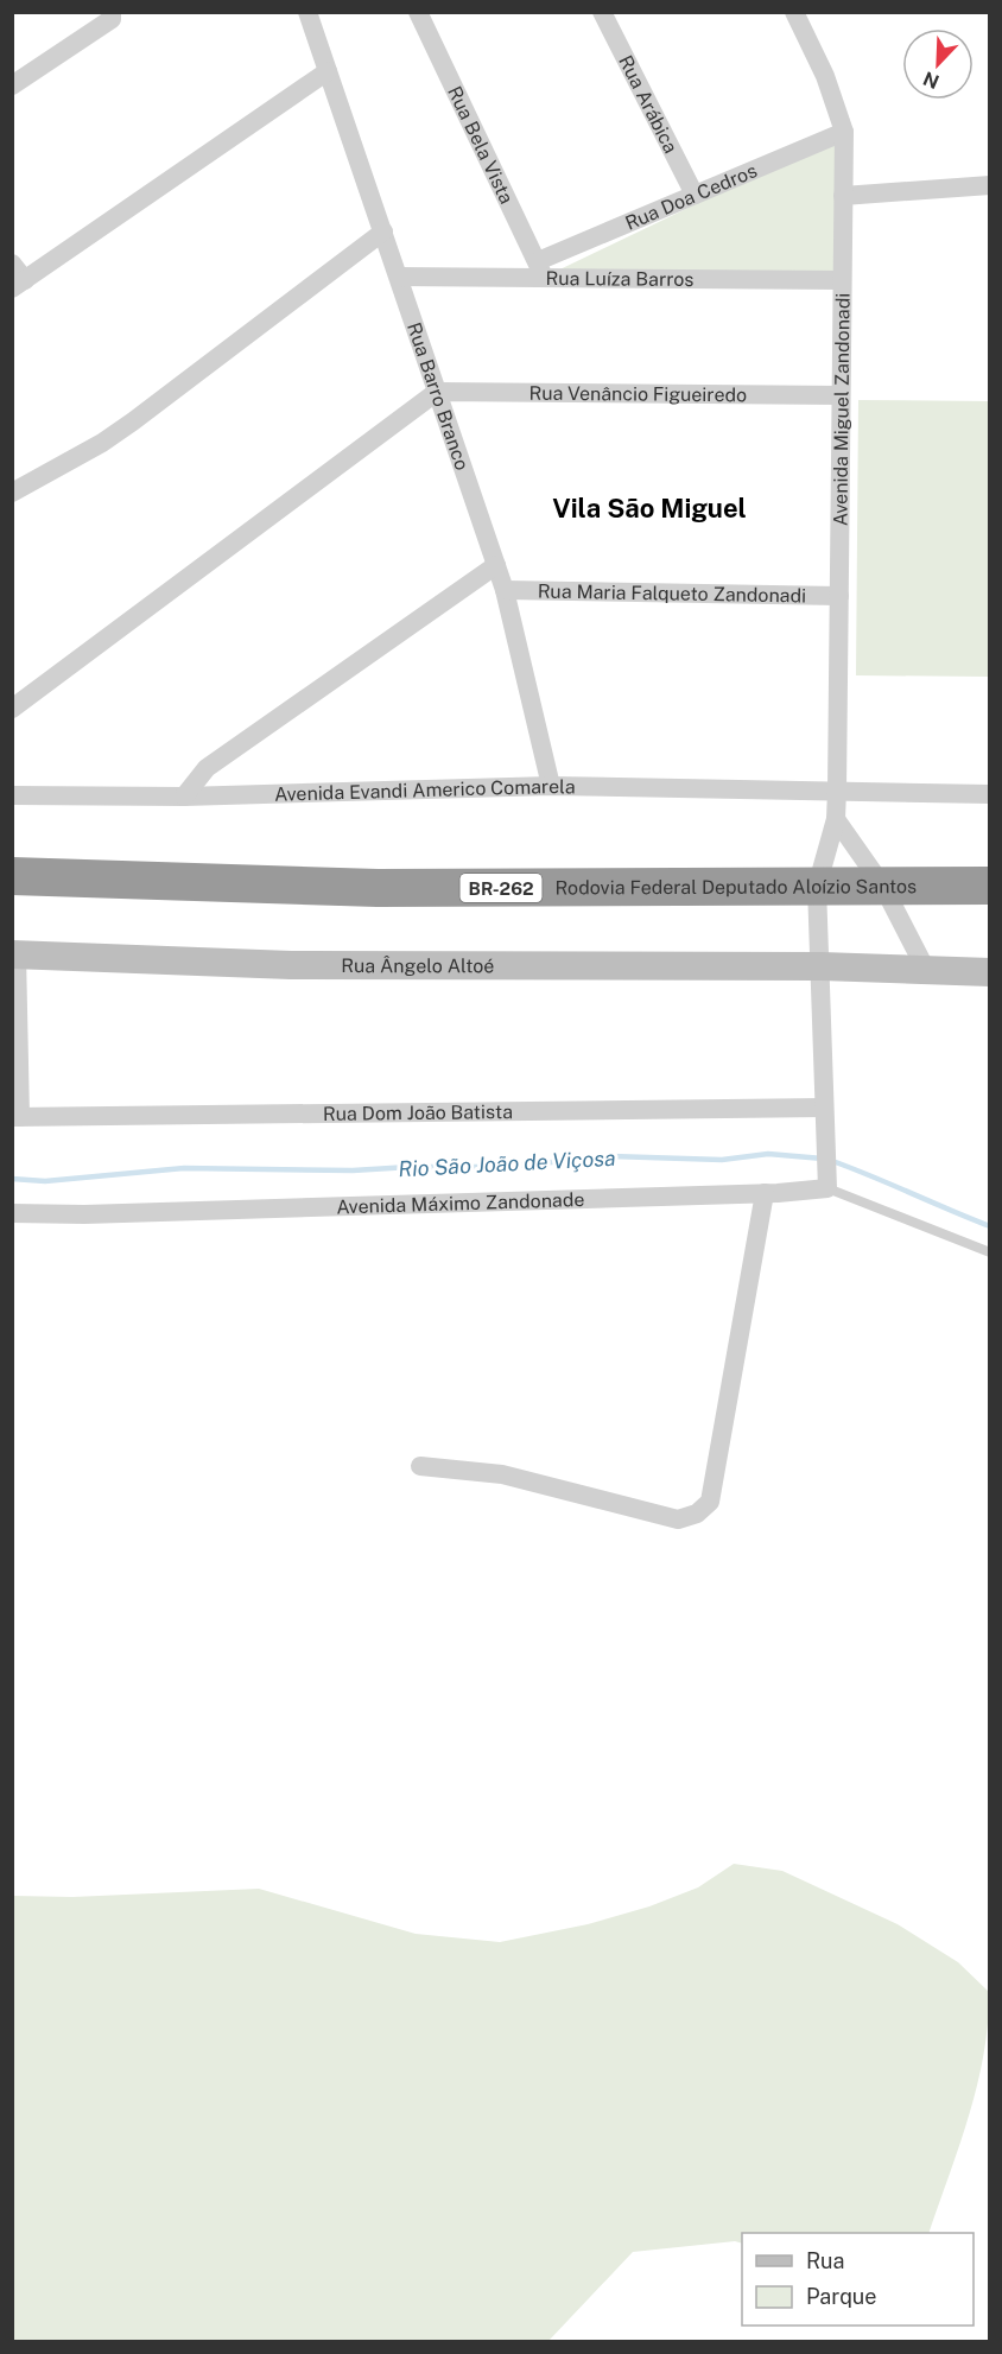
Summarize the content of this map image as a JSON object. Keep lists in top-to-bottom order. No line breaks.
{"streets":{"highway":["Rodovia Federal Deputado Aloízio Santos","BR-262"],"street":["Rua Arábica","Rua Bela Vista","Rua Doa Cedros","Rua Luíza Barros","Rua Venâncio Figueiredo","Rua Barro Branco","Avenida Miguel Zandonadi","Rua Maria Falqueto Zandonadi","Avenida Evandi Americo Comarela","Rua Ângelo Altoé","Rua Dom João Batista","Avenida Máximo Zandonade"]},"crossings":[["Rua Arábica","Rua Doa Cedros"],["Rua Bela Vista","Rua Doa Cedros"],["Rua Bela Vista","Rua Luíza Barros"],["Rua Doa Cedros","Rua Luíza Barros"],["Rua Doa Cedros","Avenida Miguel Zandonadi"],["Rua Luíza Barros","Rua Barro Branco"],["Rua Luíza Barros","Avenida Miguel Zandonadi"],["Rua Venâncio Figueiredo","Rua Barro Branco"],["Rua Venâncio Figueiredo","Avenida Miguel Zandonadi"],["Rua Barro Branco","Rua Maria Falqueto Zandonadi"],["Rua Barro Branco","Avenida Evandi Americo Comarela"],["Avenida Miguel Zandonadi","Rua Maria Falqueto Zandonadi"],["Avenida Miguel Zandonadi","Avenida Evandi Americo Comarela"],["Avenida Miguel Zandonadi","Rodovia Federal Deputado Aloízio Santos"],["Avenida Miguel Zandonadi","Rua Ângelo Altoé"],["Avenida Miguel Zandonadi","Rua Dom João Batista"]],"districts":["Vila São Miguel"],"water":["Rio São João de Viçosa"],"legend":["Rua","Parque"],"north":"bottom left"}
